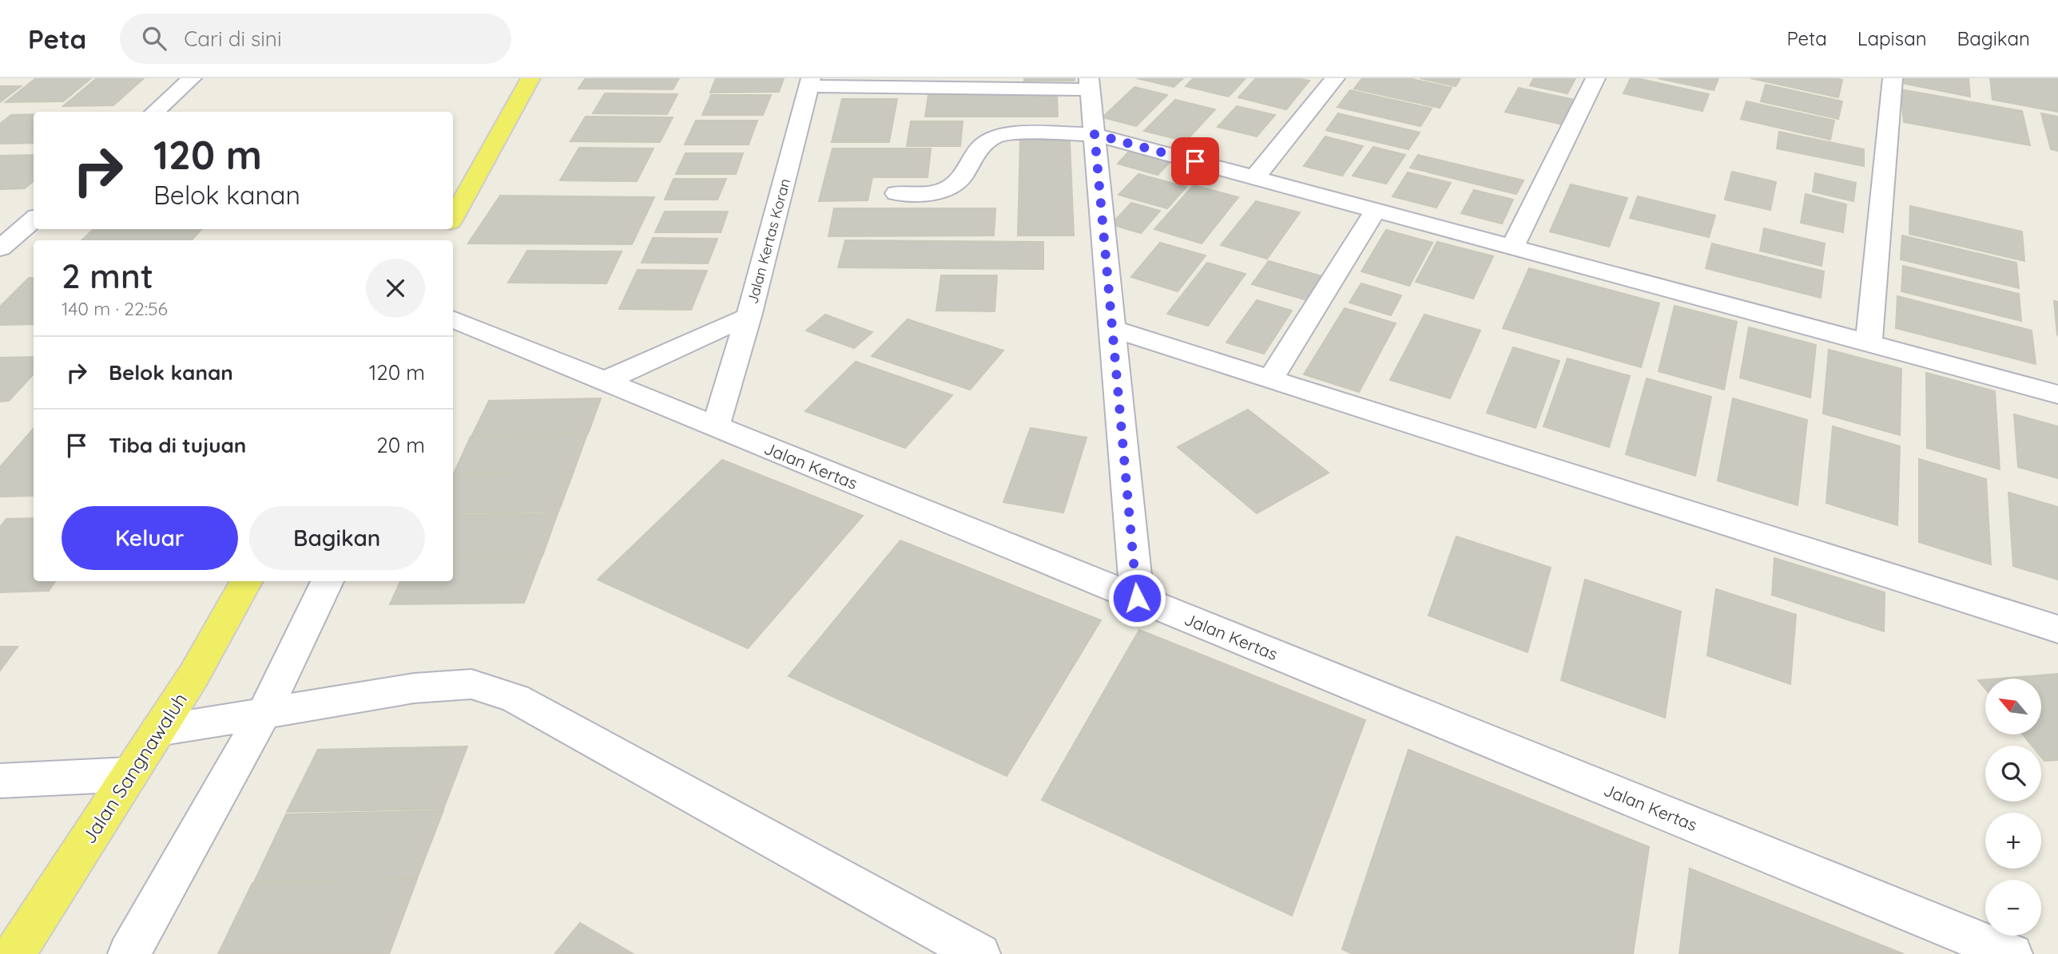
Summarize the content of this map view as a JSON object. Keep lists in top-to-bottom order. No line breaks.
{"streets":{"main road":["Jalan Sangnawaluh"],"street":["Jalan Kertas Koran","Jalan Kertas"]},"crossings":[["Jalan Kertas Koran","Jalan Kertas"]],"north":"top left","page":{"header":"Peta","search":"Cari di sini","nav":["Peta","Lapisan","Bagikan"],"turn":["120 m","Belok kanan"],"heading":["2 mnt","140 m · 22:56"],"list":[{"name":"Belok kanan","value":"120 m"},{"name":"Tiba di tujuan","value":"20 m"}],"buttons":["Keluar","Bagikan"],"map_buttons":["+","−"]}}
